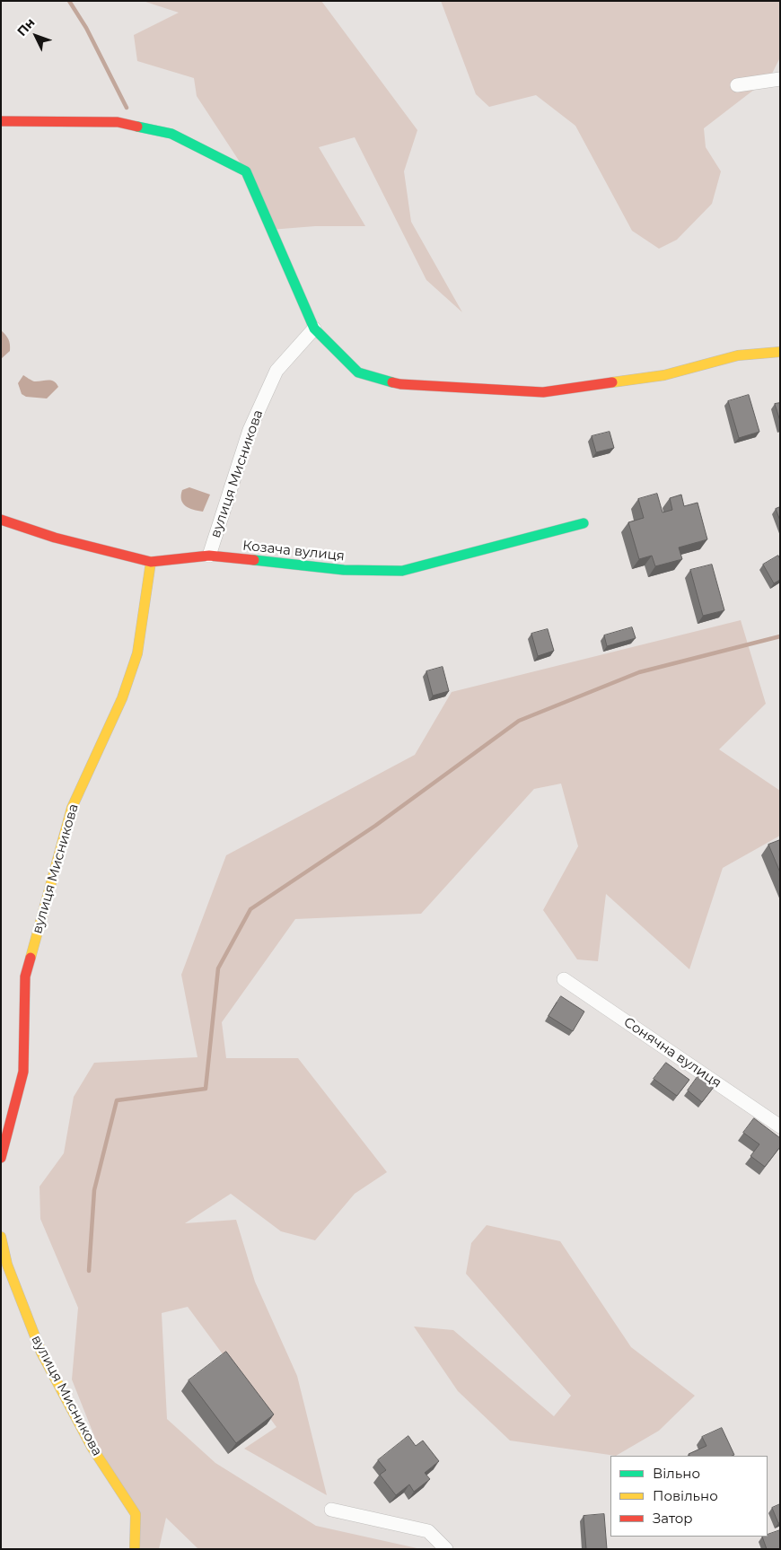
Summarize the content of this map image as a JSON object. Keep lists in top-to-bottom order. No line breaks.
{"streets":{"street":["вулиця Мисникова","Козача вулиця","Сонячна вулиця"]},"crossings":[["вулиця Мисникова","Козача вулиця"]],"legend":["Вільно","Повільно","Затор"],"north":"top left"}
